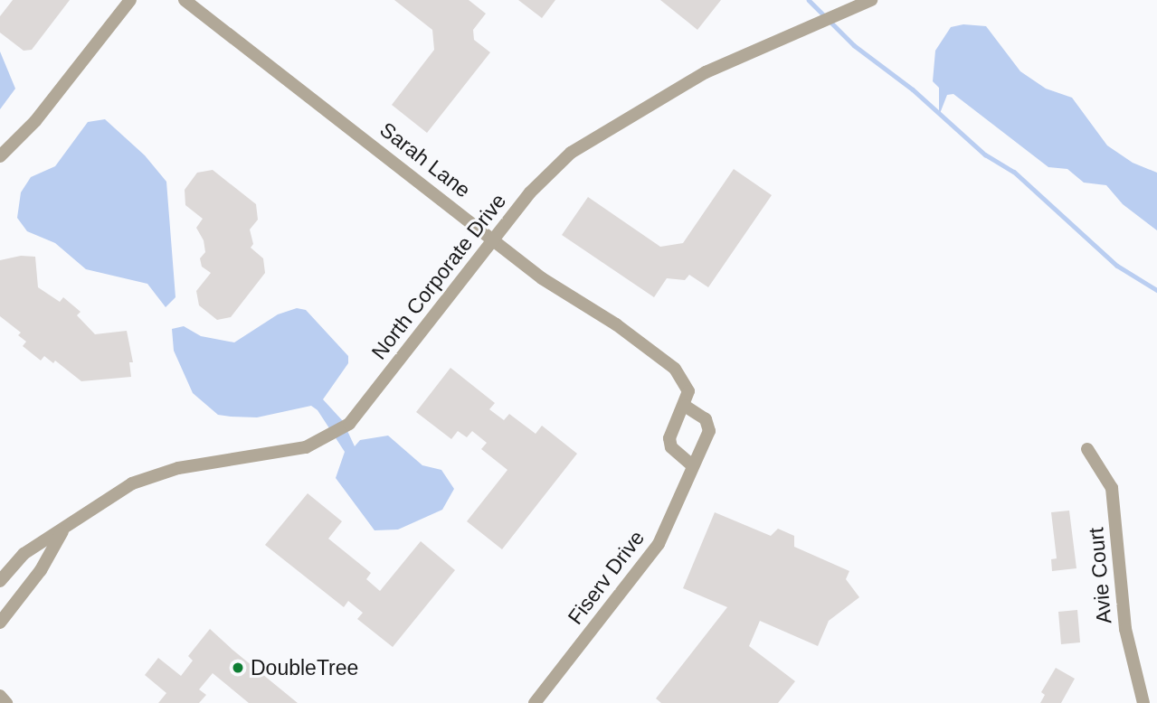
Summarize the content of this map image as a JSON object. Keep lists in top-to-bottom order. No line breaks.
{"streets":{"street":["Sarah Lane","North Corporate Drive","Avie Court","Fiserv Drive"]},"crossings":[["Sarah Lane","North Corporate Drive"],["Sarah Lane","Fiserv Drive"]],"places":["DoubleTree"]}
